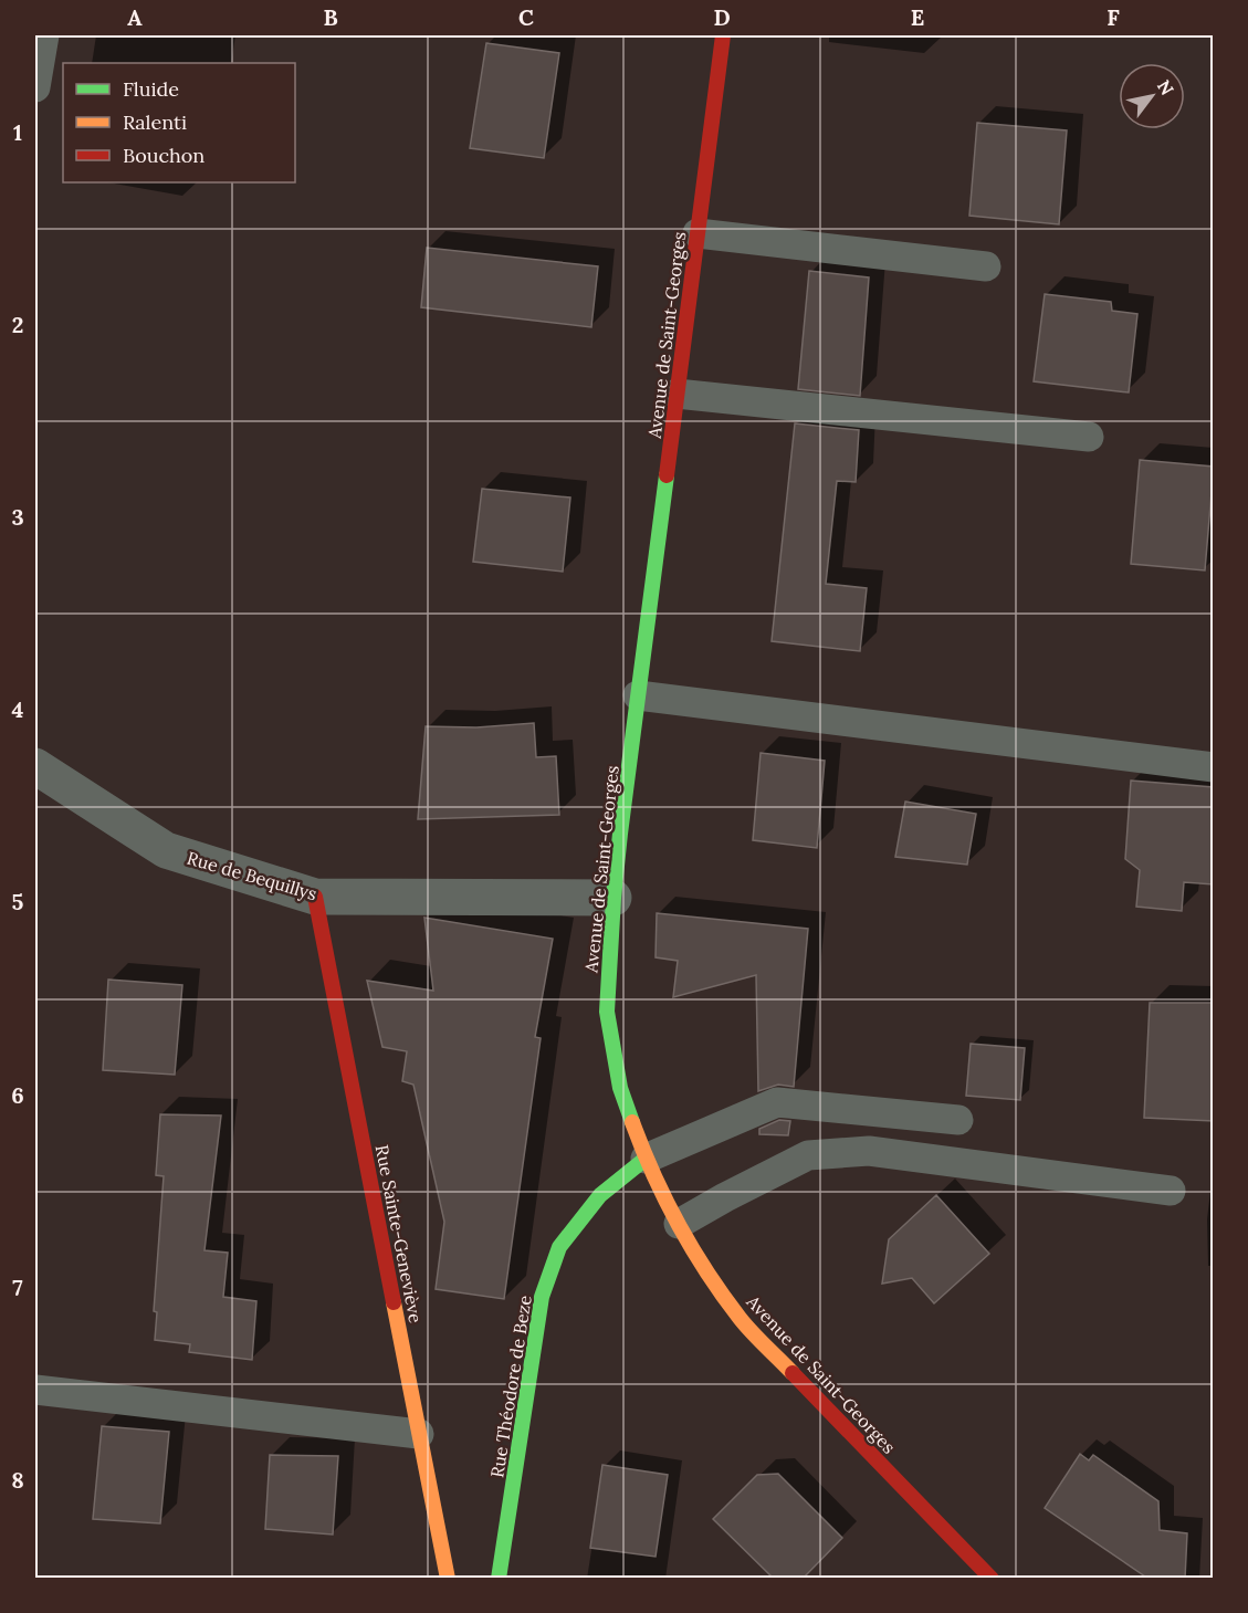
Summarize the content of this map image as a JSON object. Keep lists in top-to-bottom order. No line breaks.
{"streets":{"main road":["Avenue de Saint-Georges","Rue Sainte-Geneviève","Rue Théodore de Beze"],"street":["Rue de Bequillys"]},"crossings":[["Avenue de Saint-Georges","Rue de Bequillys"],["Avenue de Saint-Georges","Rue Théodore de Beze"],["Rue de Bequillys","Rue Sainte-Geneviève"]],"legend":["Fluide","Ralenti","Bouchon"],"north":"top right","grid":{"columns":["A","B","C","D","E","F"],"rows":["1","2","3","4","5","6","7","8"]}}
